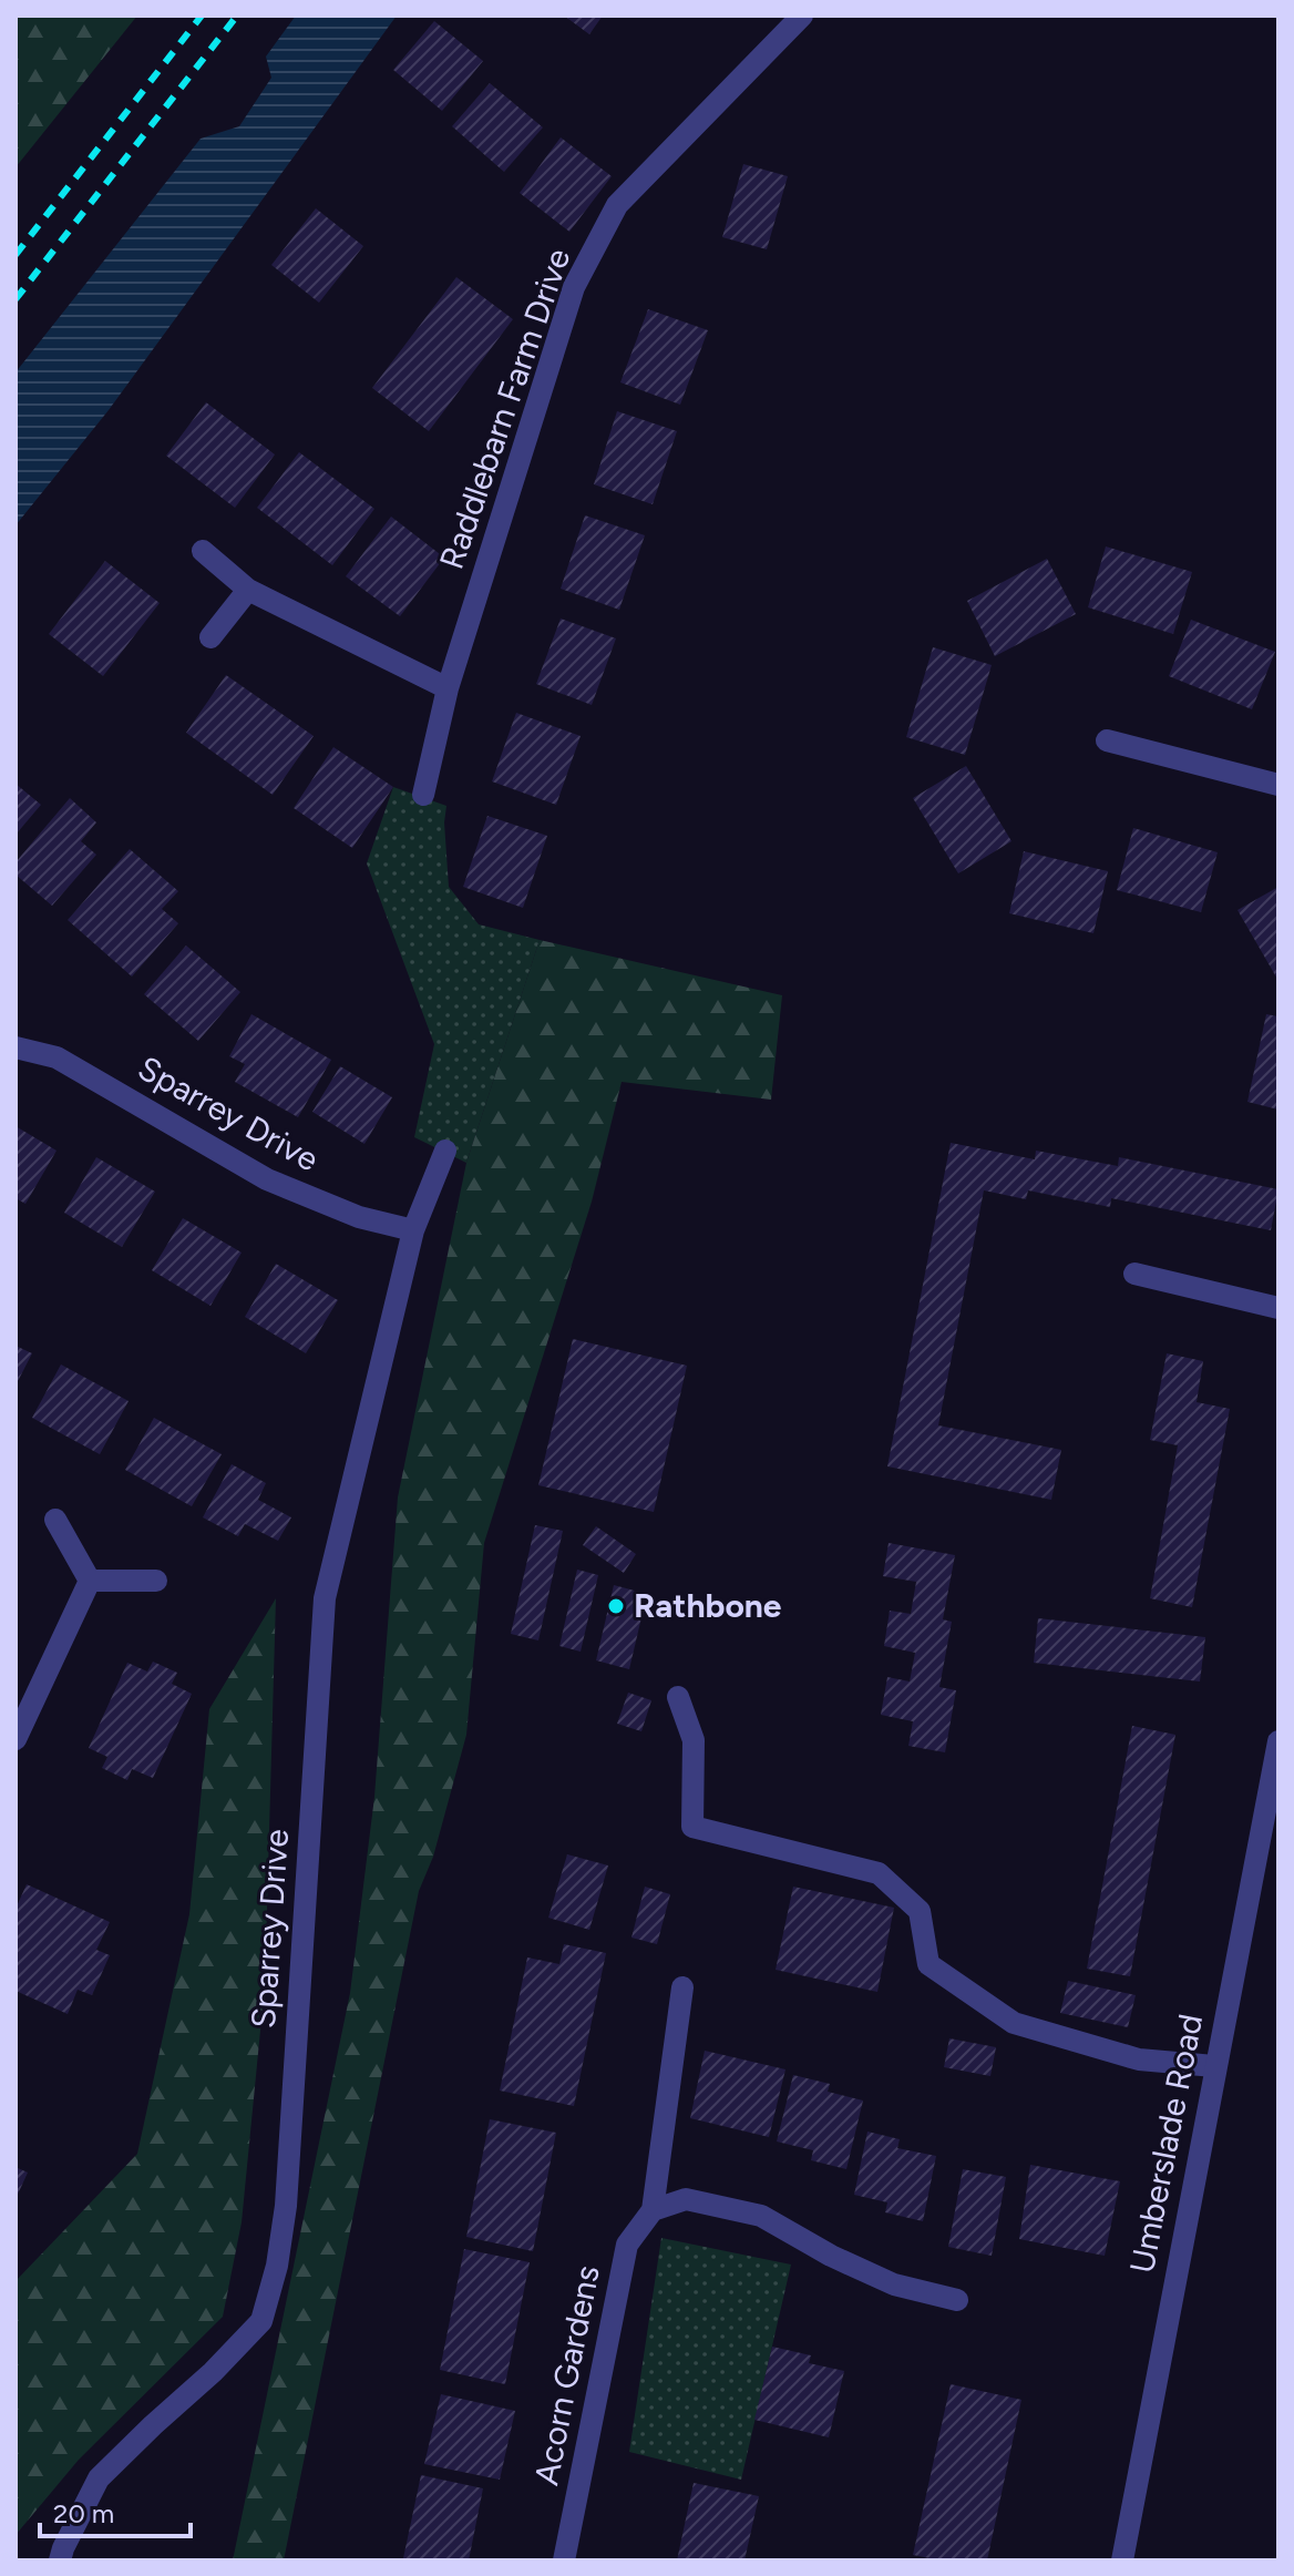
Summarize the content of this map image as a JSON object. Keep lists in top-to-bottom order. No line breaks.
{"streets":{"street":["Raddlebarn Farm Drive","Sparrey Drive","Umberslade Road","Acorn Gardens"]},"places":["Rathbone"],"scale_bar":"20 m"}
